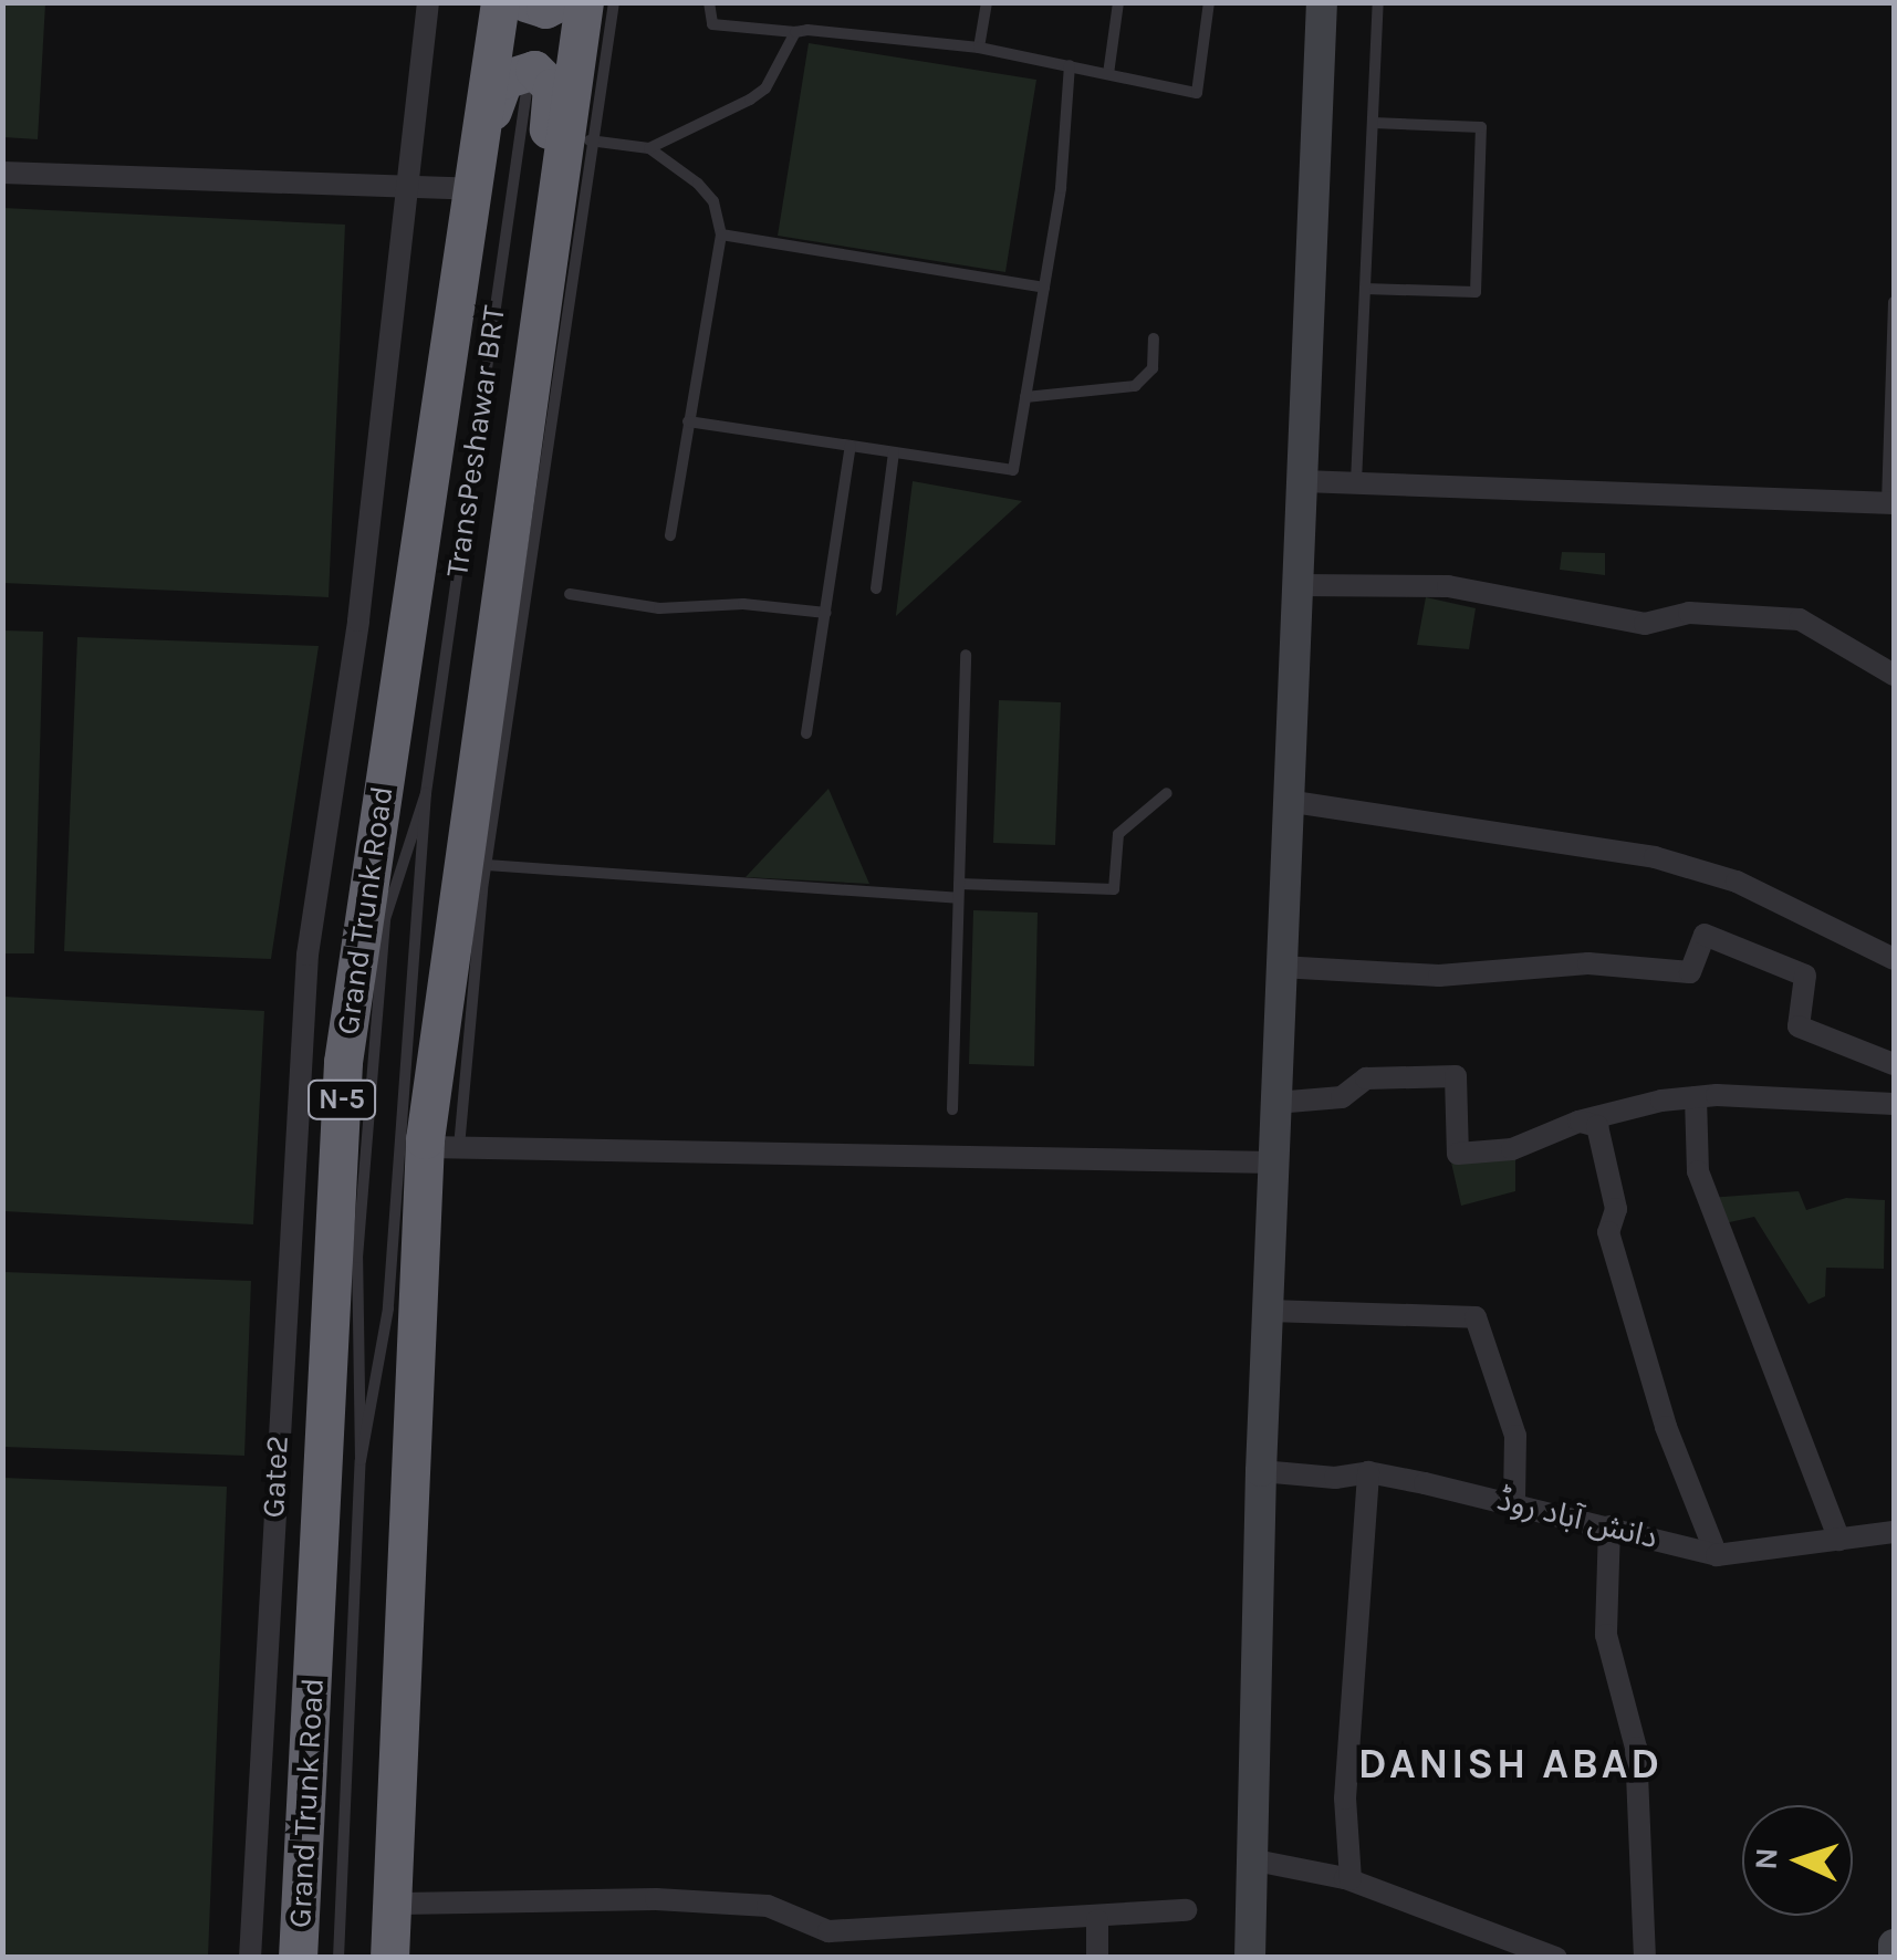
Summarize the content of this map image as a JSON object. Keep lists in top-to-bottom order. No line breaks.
{"streets":{"highway":["Grand Trunk Road","N-5"],"street":["Gate2","دانش آباد روڈ"],"lane":["TransPeshawar BRT"]},"districts":["DANISH ABAD"],"north":"left"}
